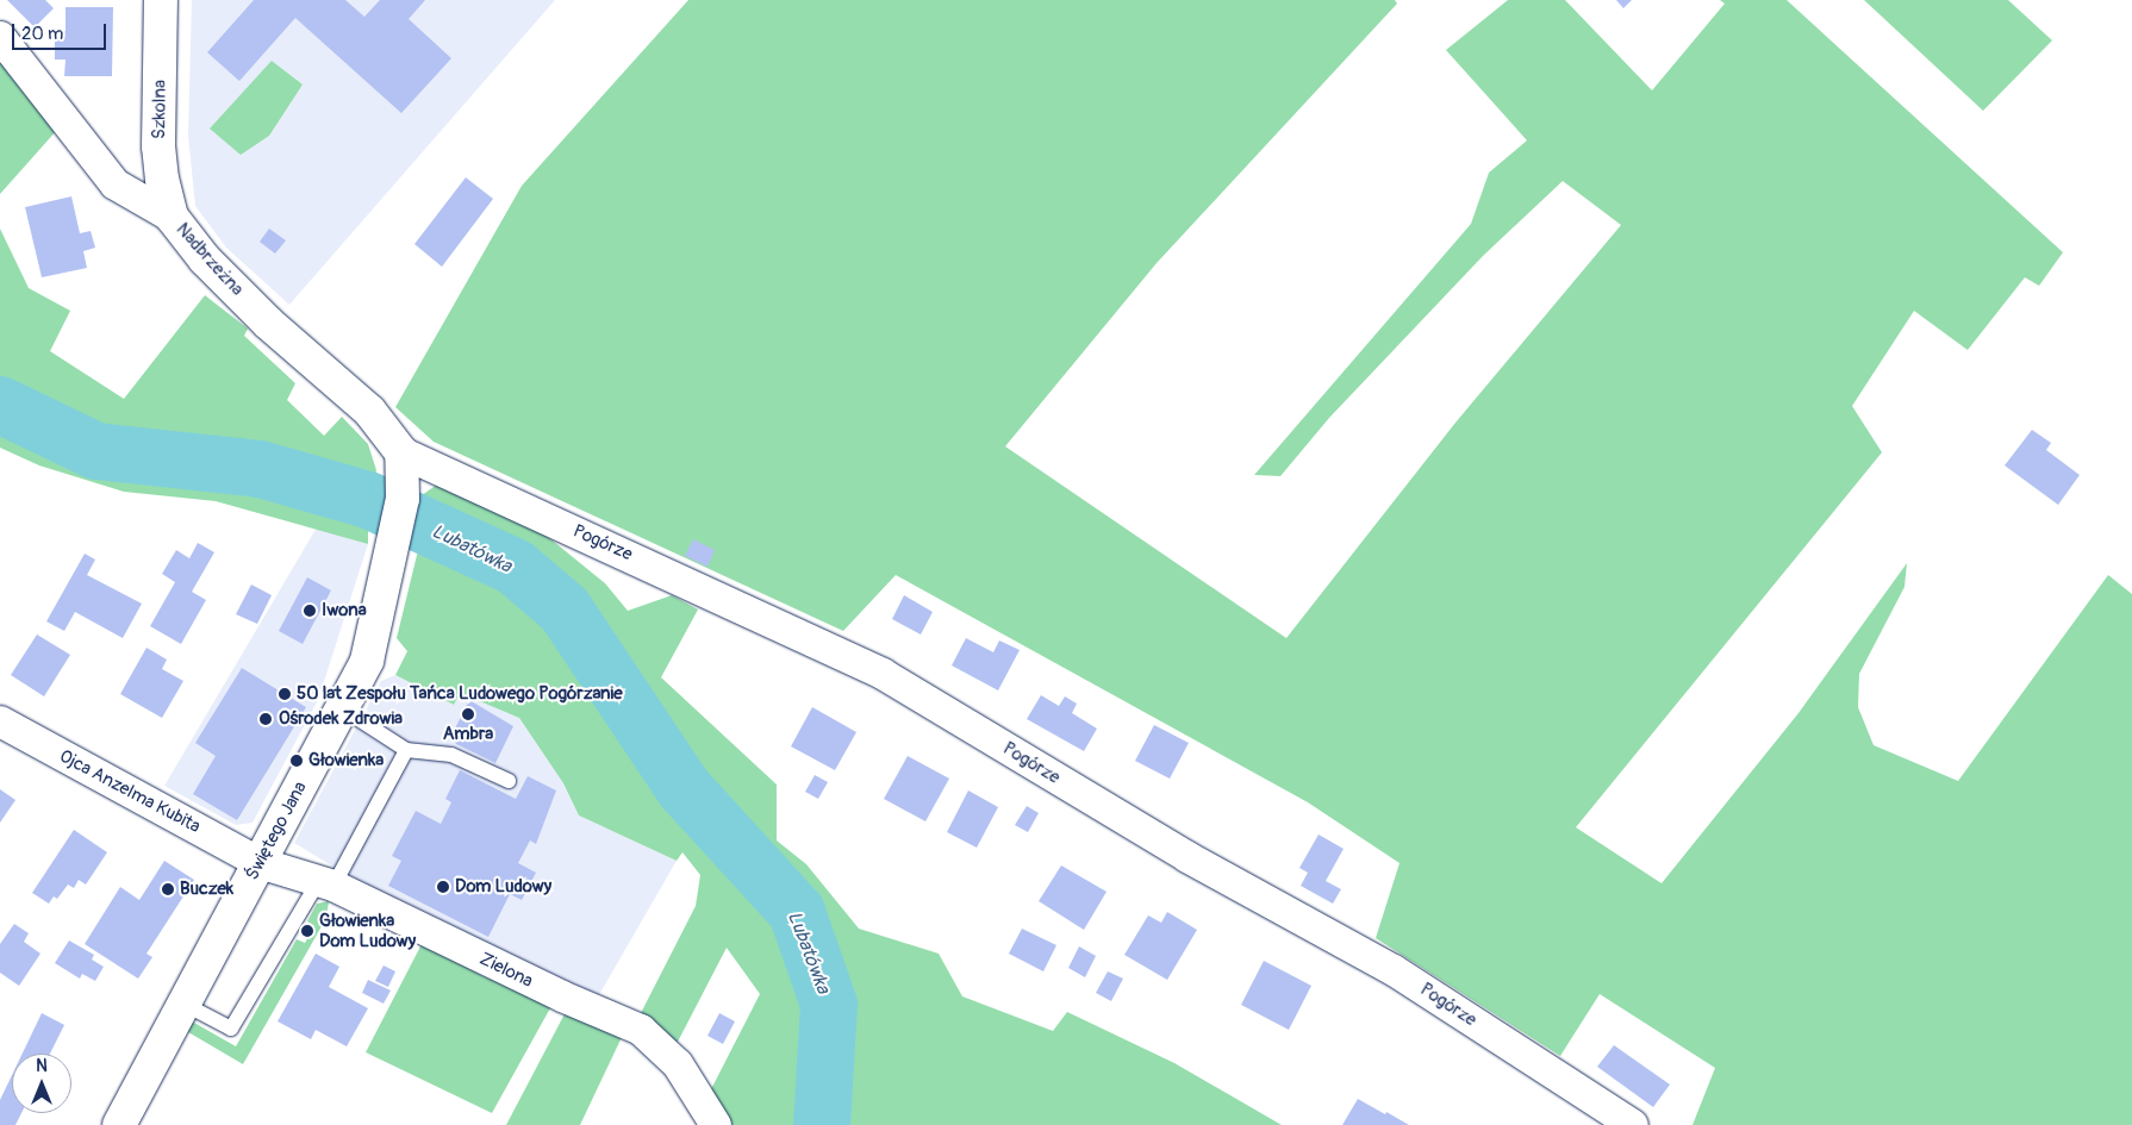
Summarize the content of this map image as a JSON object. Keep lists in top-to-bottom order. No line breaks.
{"streets":{"street":["Szkolna","Nadbrzeżna","Pogórze","Ojca Anzelma Kubita","Świętego Jana","Zielona"]},"crossings":[["Szkolna","Nadbrzeżna"],["Nadbrzeżna","Pogórze"],["Nadbrzeżna","Świętego Jana"],["Pogórze","Świętego Jana"],["Ojca Anzelma Kubita","Świętego Jana"],["Ojca Anzelma Kubita","Zielona"],["Świętego Jana","Zielona"]],"water":["Lubatówka"],"places":["Iwona","50 lat Zespołu Tańca Ludowego Pogórzanie","Ambra","Ośrodek Zdrowia","Głowienka","Dom Ludowy","Buczek","Głowienka Dom Ludowy"],"scale_bar":"20 m","north":"top"}
